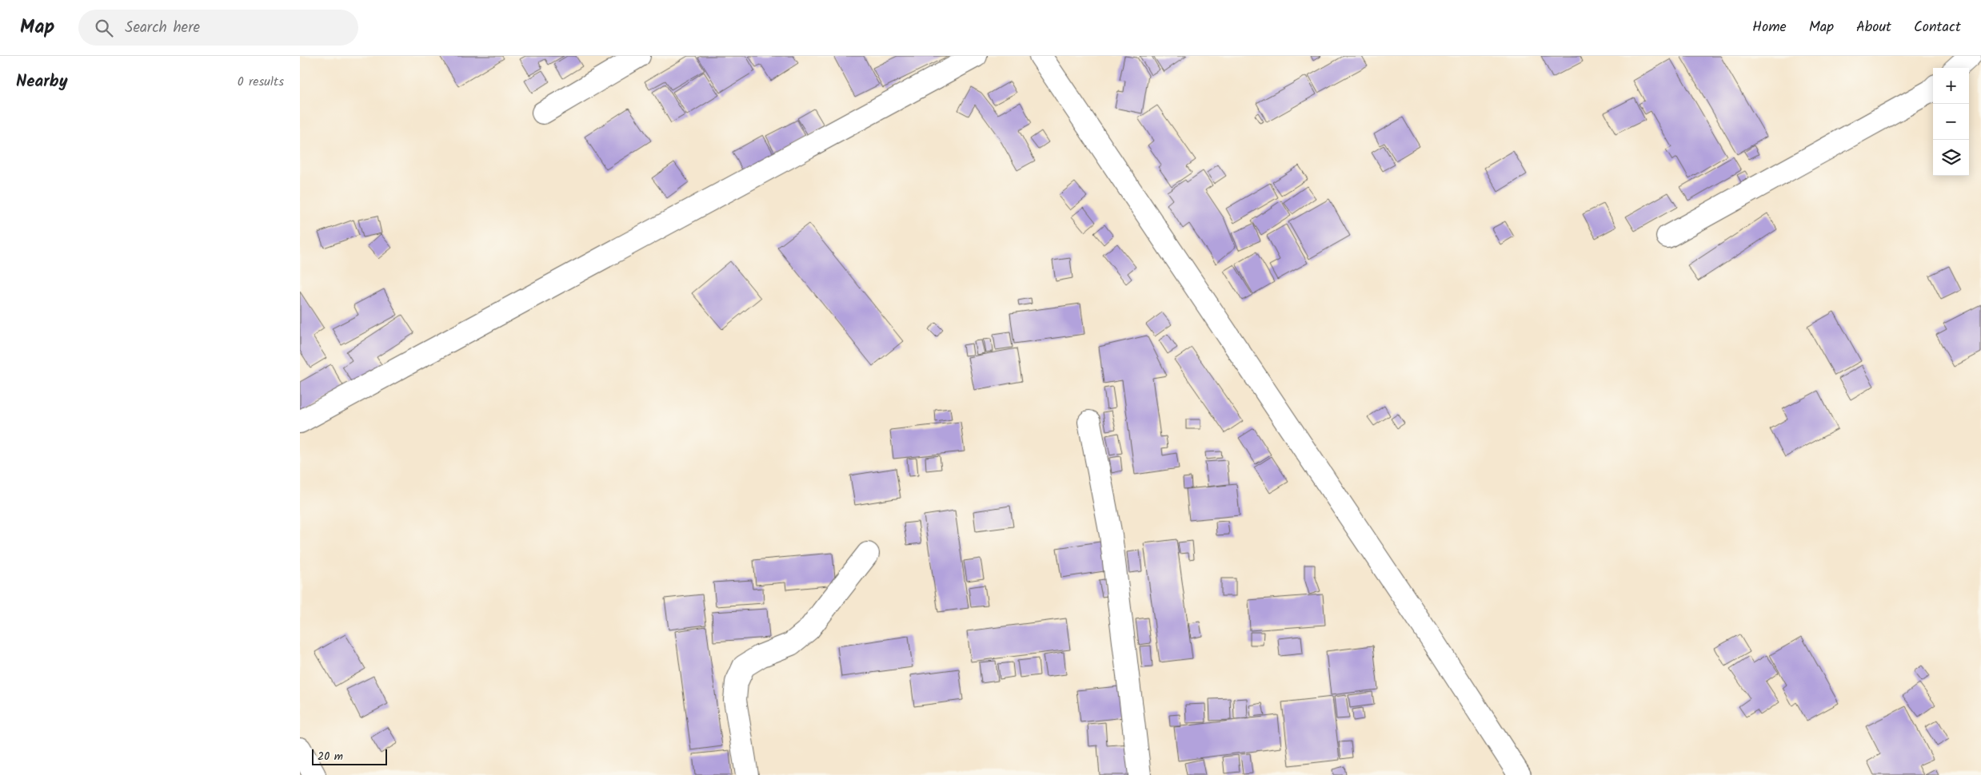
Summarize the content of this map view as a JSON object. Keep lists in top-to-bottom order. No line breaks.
{"scale_bar":"20 m","page":{"header":"Map","search":"Search here","nav":["Home","Map","About","Contact"],"heading":["Nearby","0 results"],"map_buttons":["+","−"],"scale":"20 m"}}
